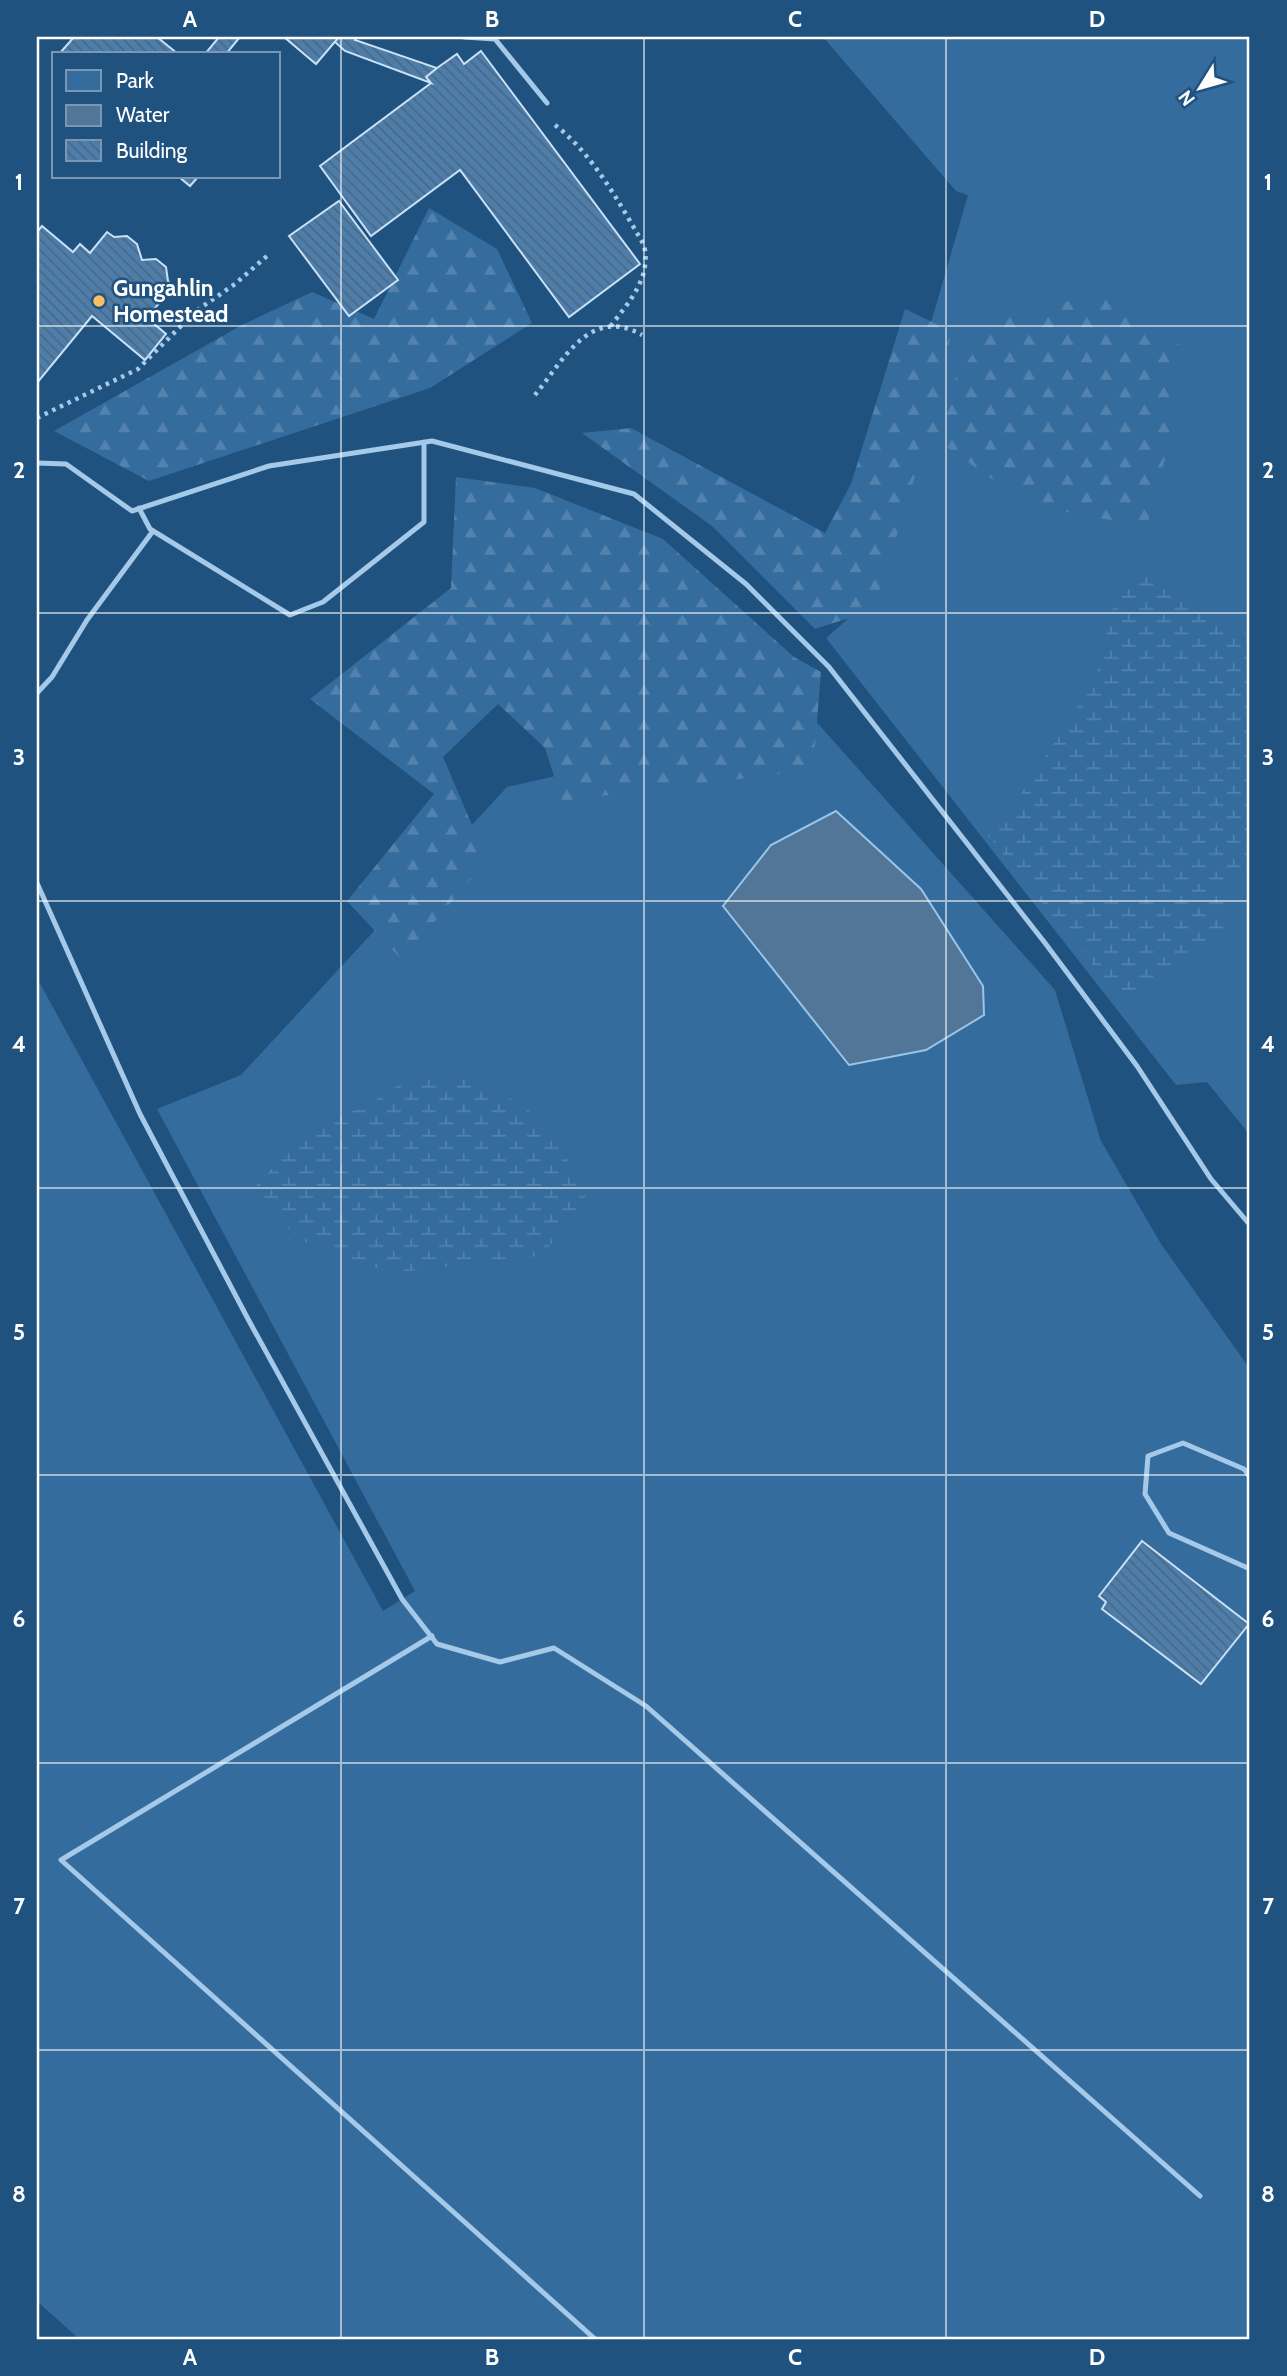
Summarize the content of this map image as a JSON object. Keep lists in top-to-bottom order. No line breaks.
{"places":["Gungahlin Homestead"],"legend":["Park","Water","Building"],"north":"bottom left","grid":{"columns":["A","B","C","D"],"rows":["1","2","3","4","5","6","7","8"]}}
